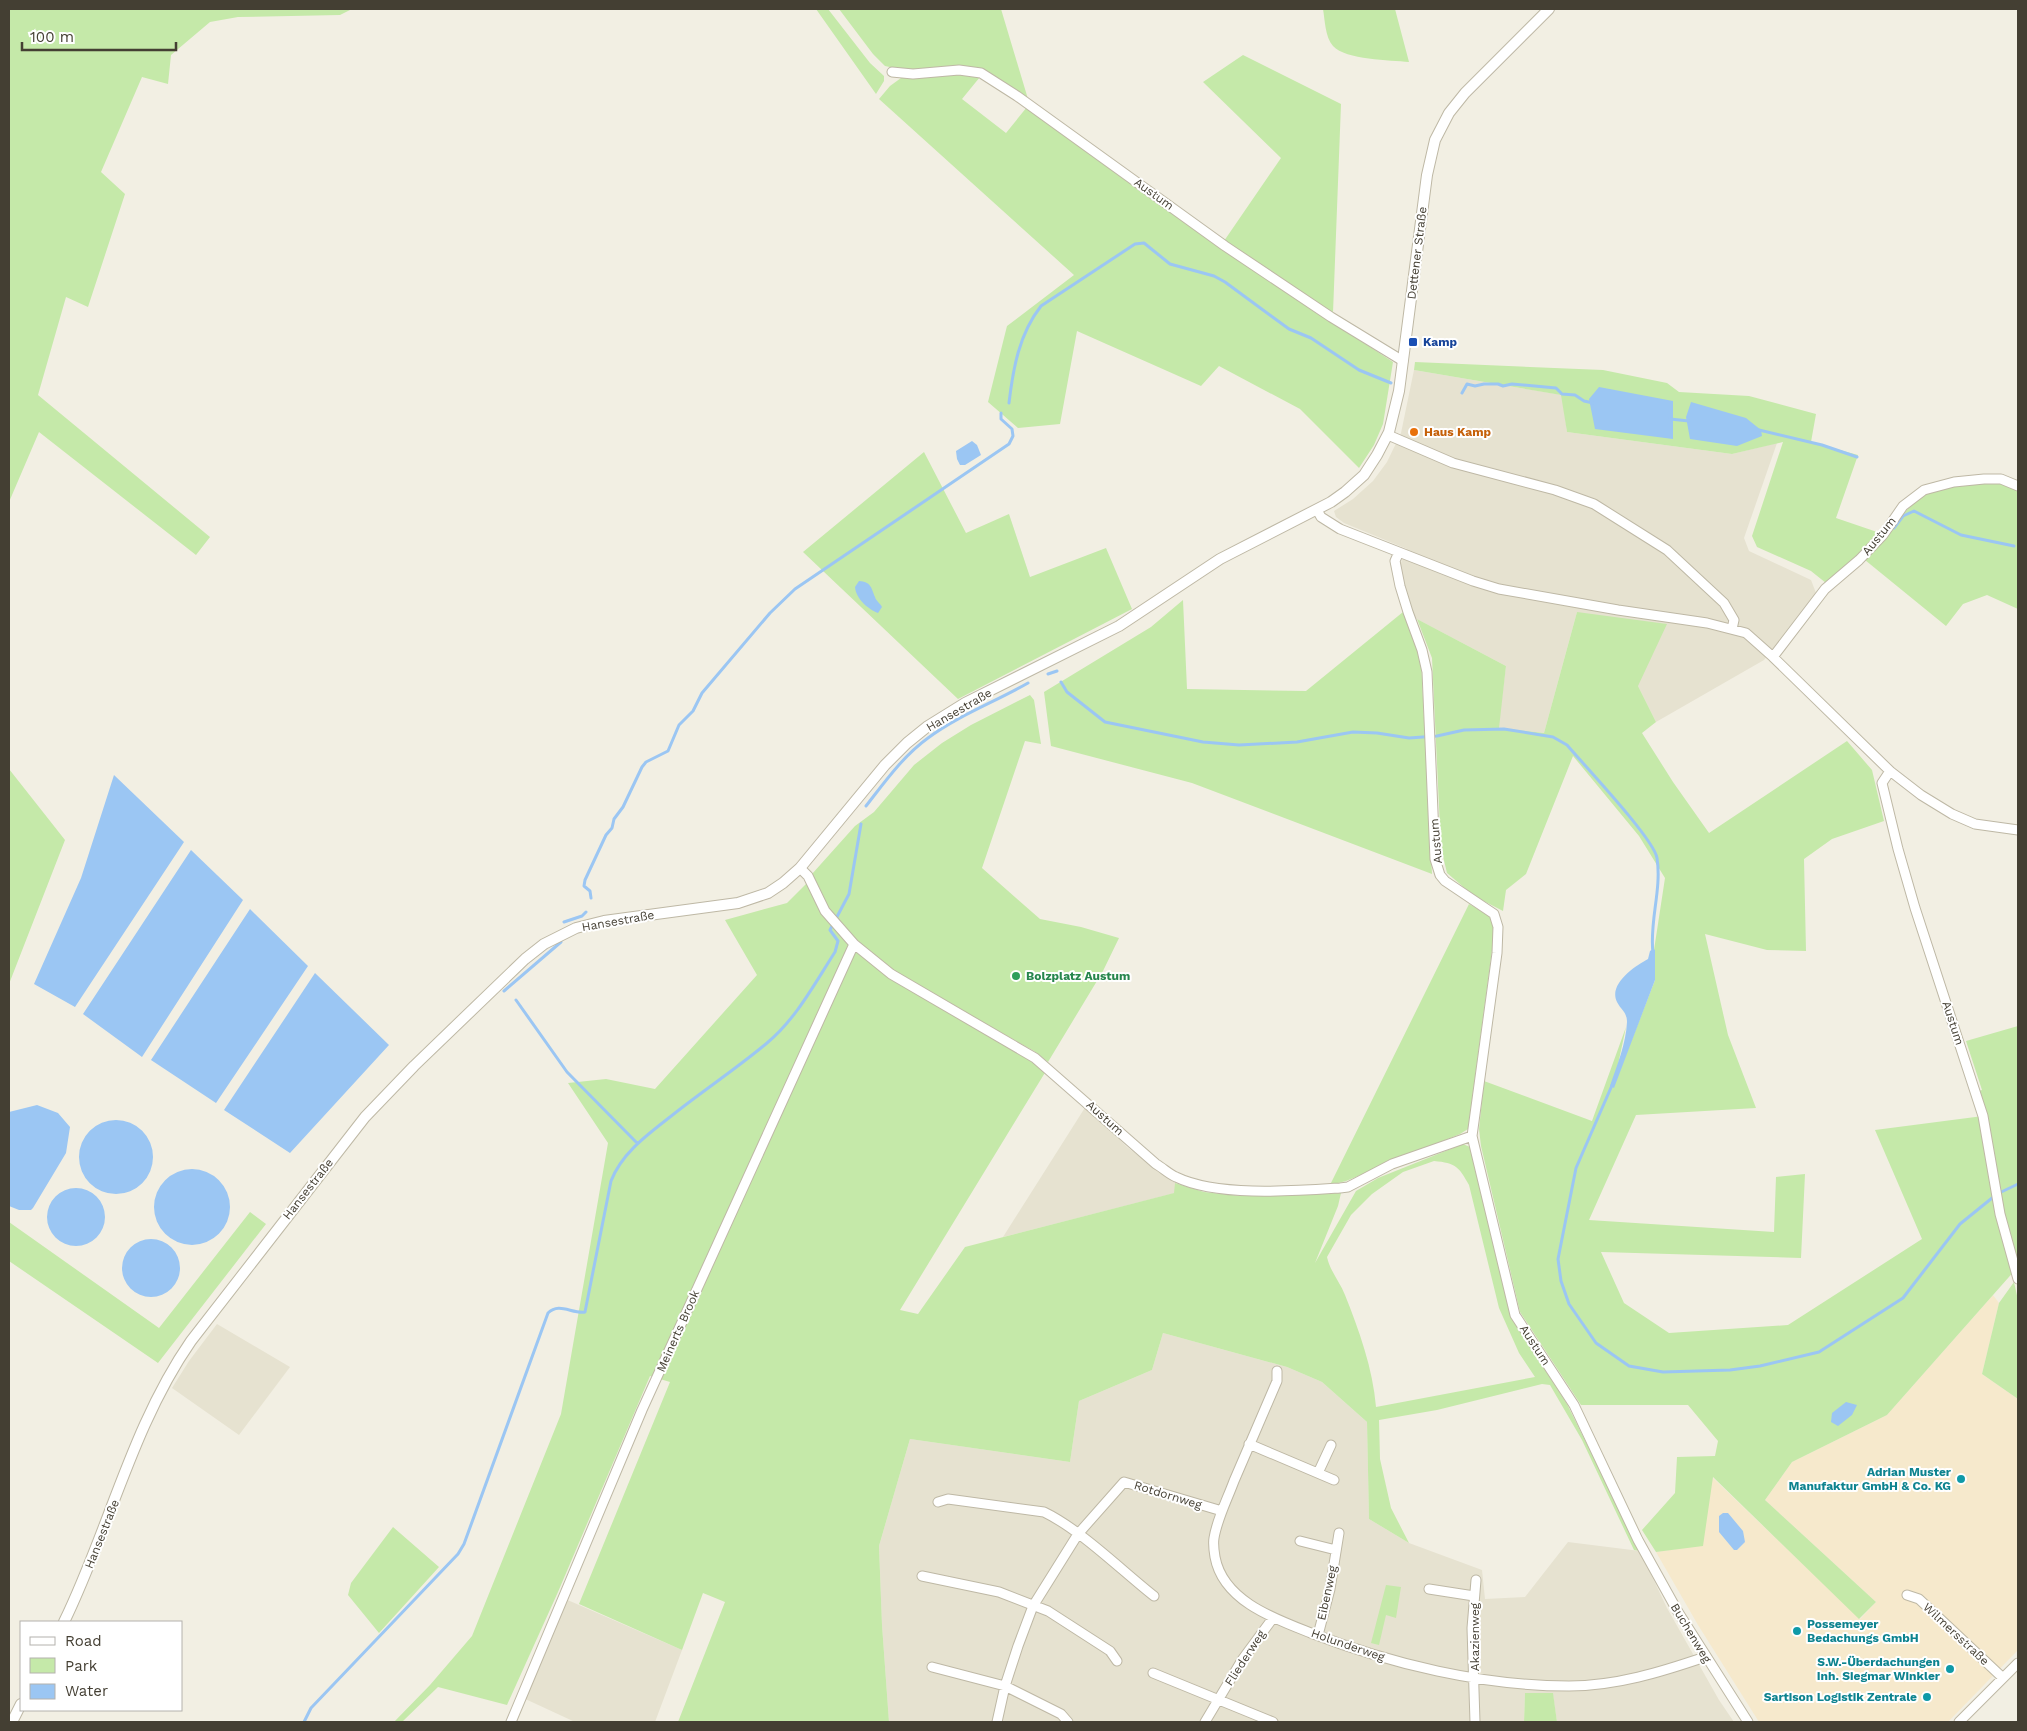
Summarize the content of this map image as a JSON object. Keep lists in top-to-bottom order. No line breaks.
{"streets":{"street":["Austum","Dettener Straße","Hansestraße","Meinerts Brook","Rotdornweg","Eibenweg","Buchenweg","Wilmersstraße","Akazienweg","Holunderweg","Fliederweg"]},"crossings":[["Austum","Dettener Straße"],["Austum","Hansestraße"],["Austum","Meinerts Brook"],["Austum","Buchenweg"],["Dettener Straße","Hansestraße"],["Rotdornweg","Holunderweg"],["Eibenweg","Holunderweg"],["Buchenweg","Holunderweg"],["Akazienweg","Holunderweg"],["Holunderweg","Fliederweg"]],"places":{"transit":["Kamp"],"other":["Haus Kamp","Bolzplatz Austum","Adrian Muster Manufaktur GmbH & Co. KG","Possemeyer Bedachungs GmbH","S.W.-Überdachungen Inh. Siegmar Winkler","Sartison Logistik Zentrale"]},"legend":["Road","Park","Water"],"scale_bar":"100 m"}
